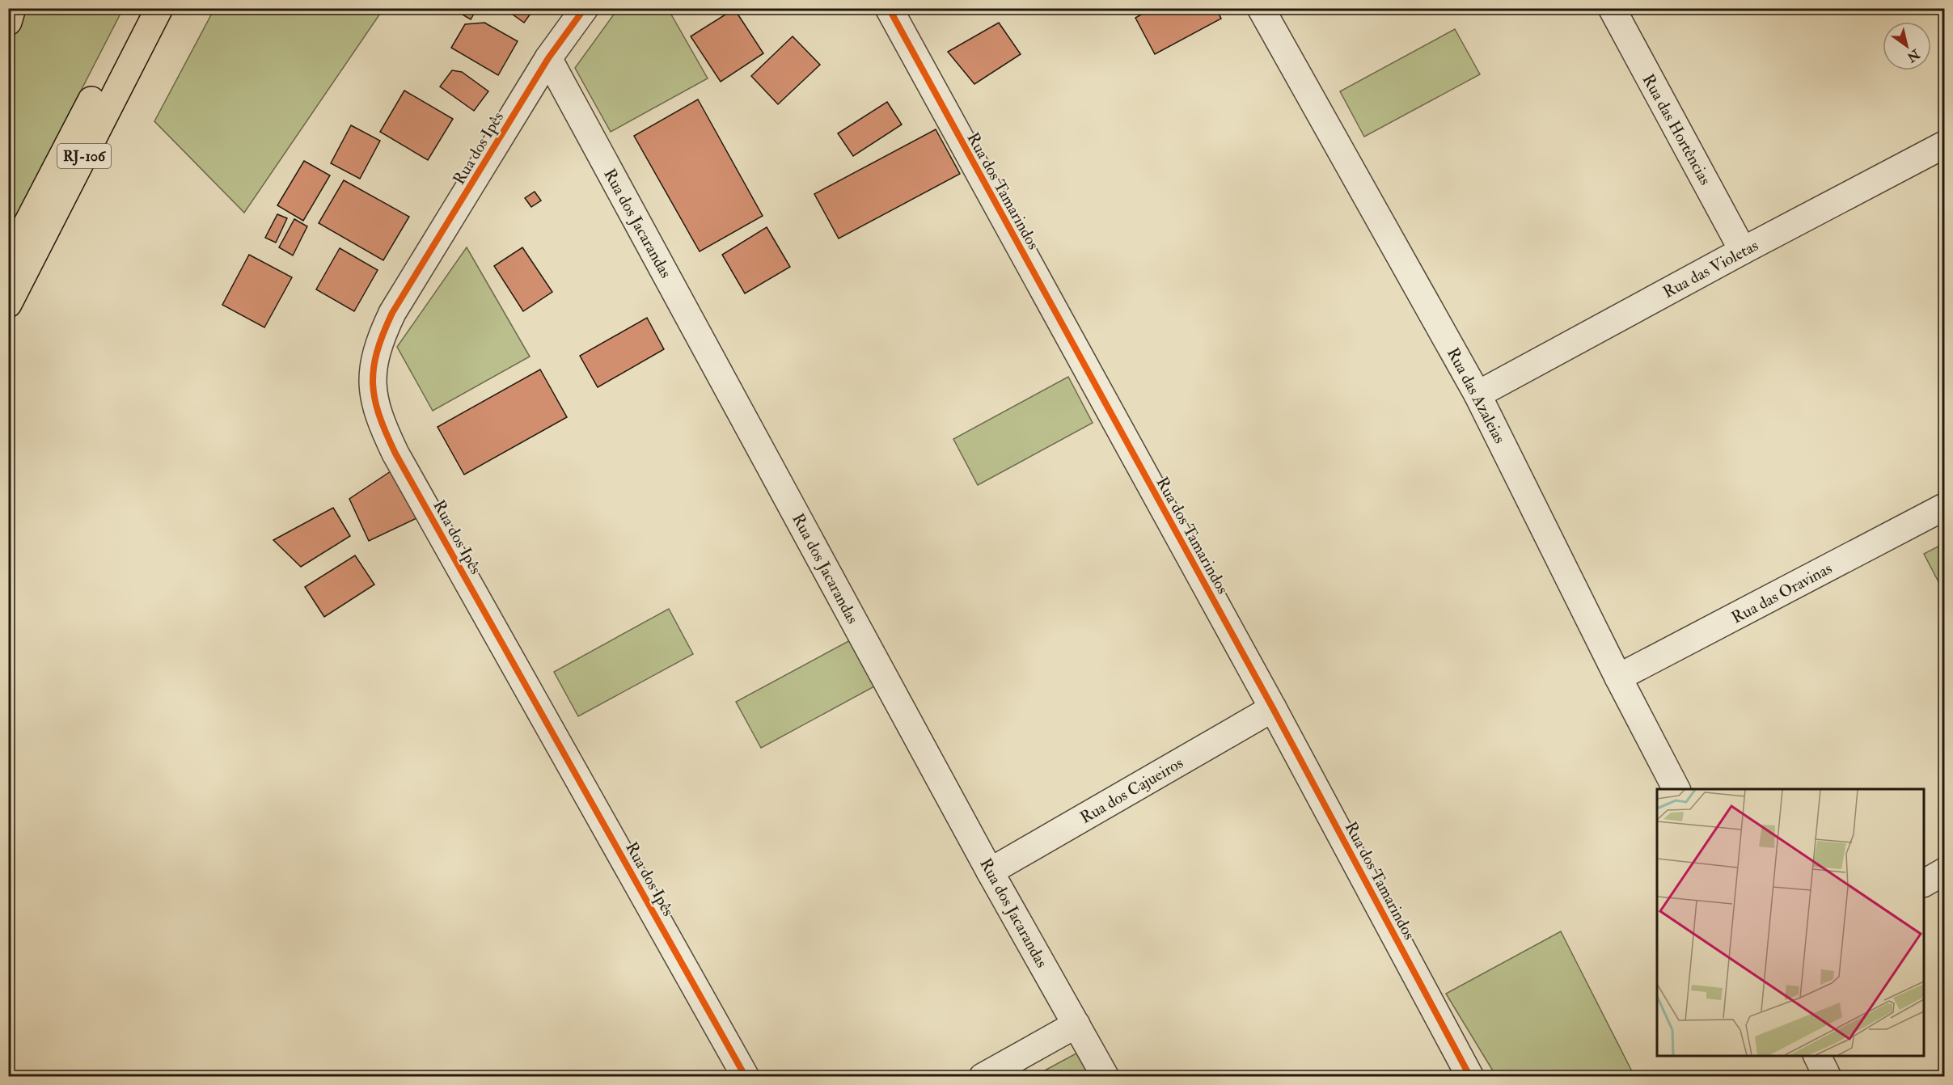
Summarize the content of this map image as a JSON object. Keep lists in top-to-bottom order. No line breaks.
{"streets":{"highway":["RJ-106"],"street":["Rua das Hortências","Rua dos Ipês","Rua dos Tamarindos","Rua dos Jacarandas","Rua das Violetas","Rua das Azaleias","Rua das Oravinas","Rua dos Cajueiros"]},"crossings":[["Rua das Hortências","Rua das Violetas"],["Rua dos Ipês","Rua dos Jacarandas"],["Rua dos Tamarindos","Rua dos Cajueiros"],["Rua dos Jacarandas","Rua dos Cajueiros"],["Rua das Violetas","Rua das Azaleias"],["Rua das Azaleias","Rua das Oravinas"]],"north":"bottom right"}
